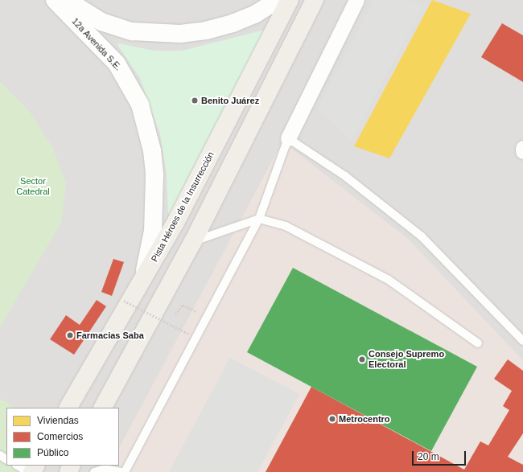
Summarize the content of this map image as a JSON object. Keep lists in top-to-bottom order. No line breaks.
{"streets":{"main road":["Pista Héroes de la Insurrección"],"street":["12a Avenida S.E."]},"crossings":[["12a Avenida S.E.","Pista Héroes de la Insurrección"]],"parks":["Sector Catedral"],"places":["Benito Juárez","Farmacias Saba","Consejo Supremo Electoral","Metrocentro"],"legend":["Viviendas","Comercios","Público"],"scale_bar":"20 m"}
